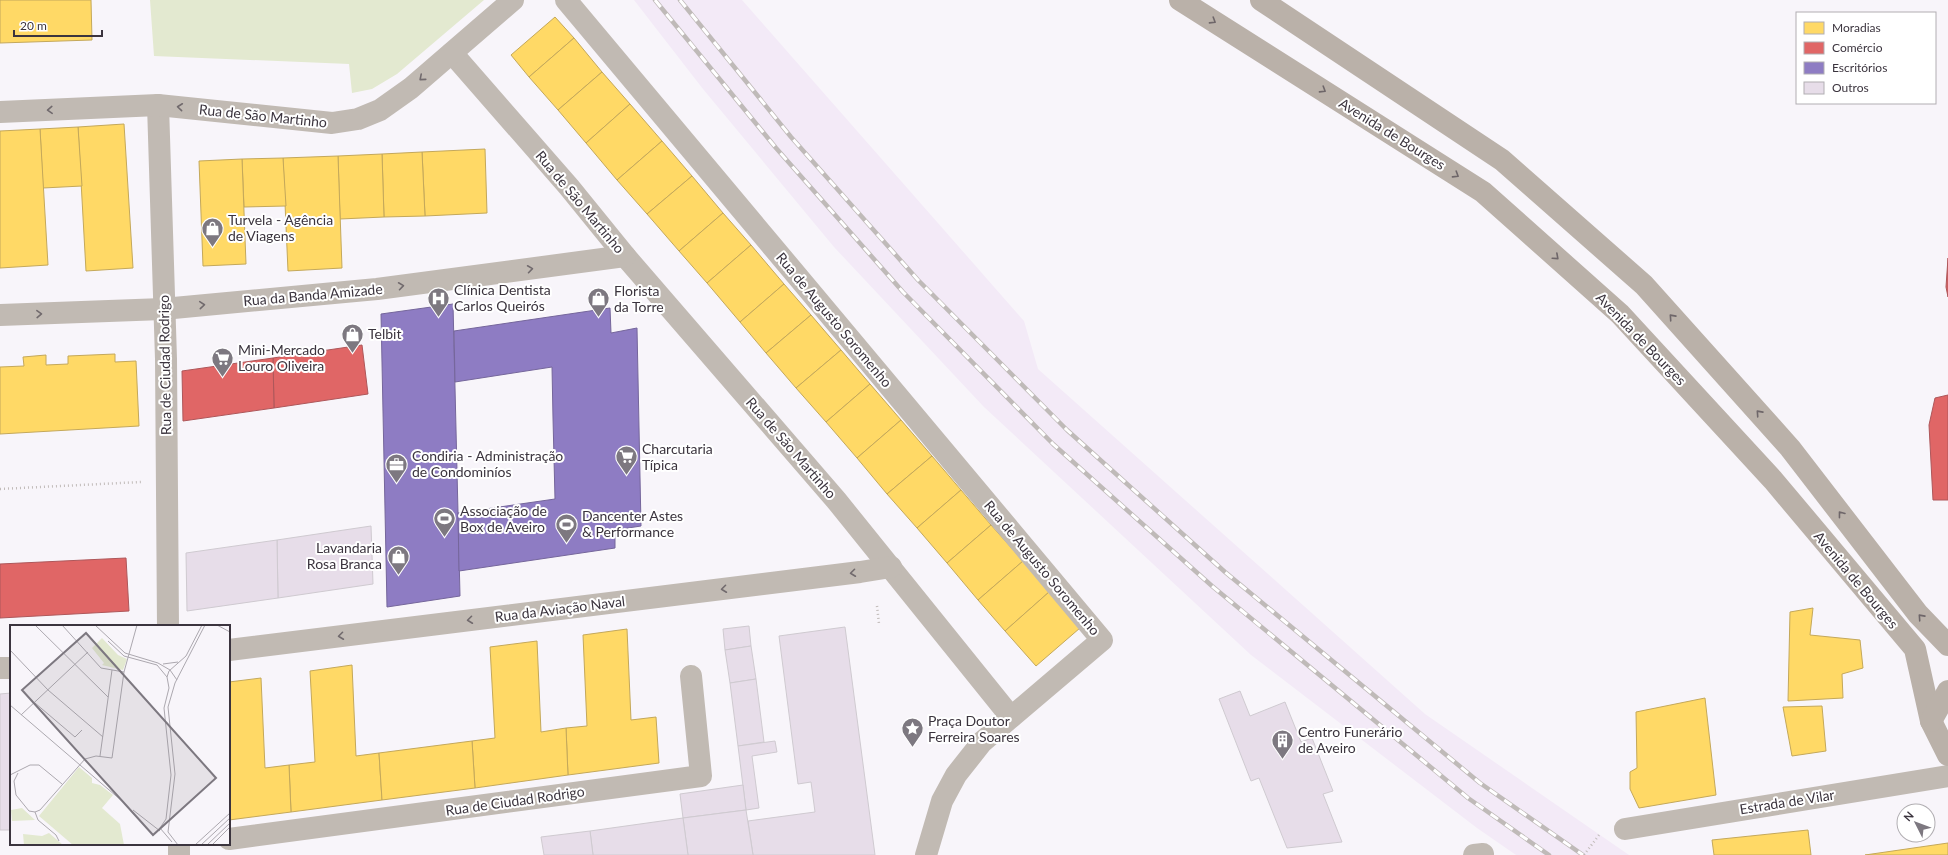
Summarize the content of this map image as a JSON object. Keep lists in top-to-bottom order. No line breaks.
{"streets":{"main road":["Avenida de Bourges"],"street":["Rua de São Martinho","Rua da Banda Amizade","Rua de Augusto Soromenho","Rua de Ciudad Rodrigo","Rua da Aviação Naval","Estrada de Vilar"]},"crossings":[["Rua de São Martinho","Rua da Banda Amizade"],["Rua de São Martinho","Rua de Augusto Soromenho"],["Rua de São Martinho","Rua de Ciudad Rodrigo"],["Rua de São Martinho","Rua da Aviação Naval"],["Rua da Banda Amizade","Rua de Ciudad Rodrigo"]],"one_way":["Rua da Banda Amizade","Rua da Aviação Naval"],"places":{"shop":["Turvela - Agência de Viagens","Florista da Torre","Telbit","Lavandaria Rosa Branca"],"hospital":["Clínica Dentista Carlos Queirós"],"supermarket":["Mini-Mercado Louro Oliveira","Charcutaria Típica"],"office":["Condiria - Administração de Condominíos"],"sports":["Associação de Box de Aveiro","Dancenter Astes & Performance"],"place":["Praça Doutor Ferreira Soares"],"building":["Centro Funerário de Aveiro"]},"legend":["Moradias","Comércio","Escritórios","Outros"],"scale_bar":"20 m","north":"top left"}
